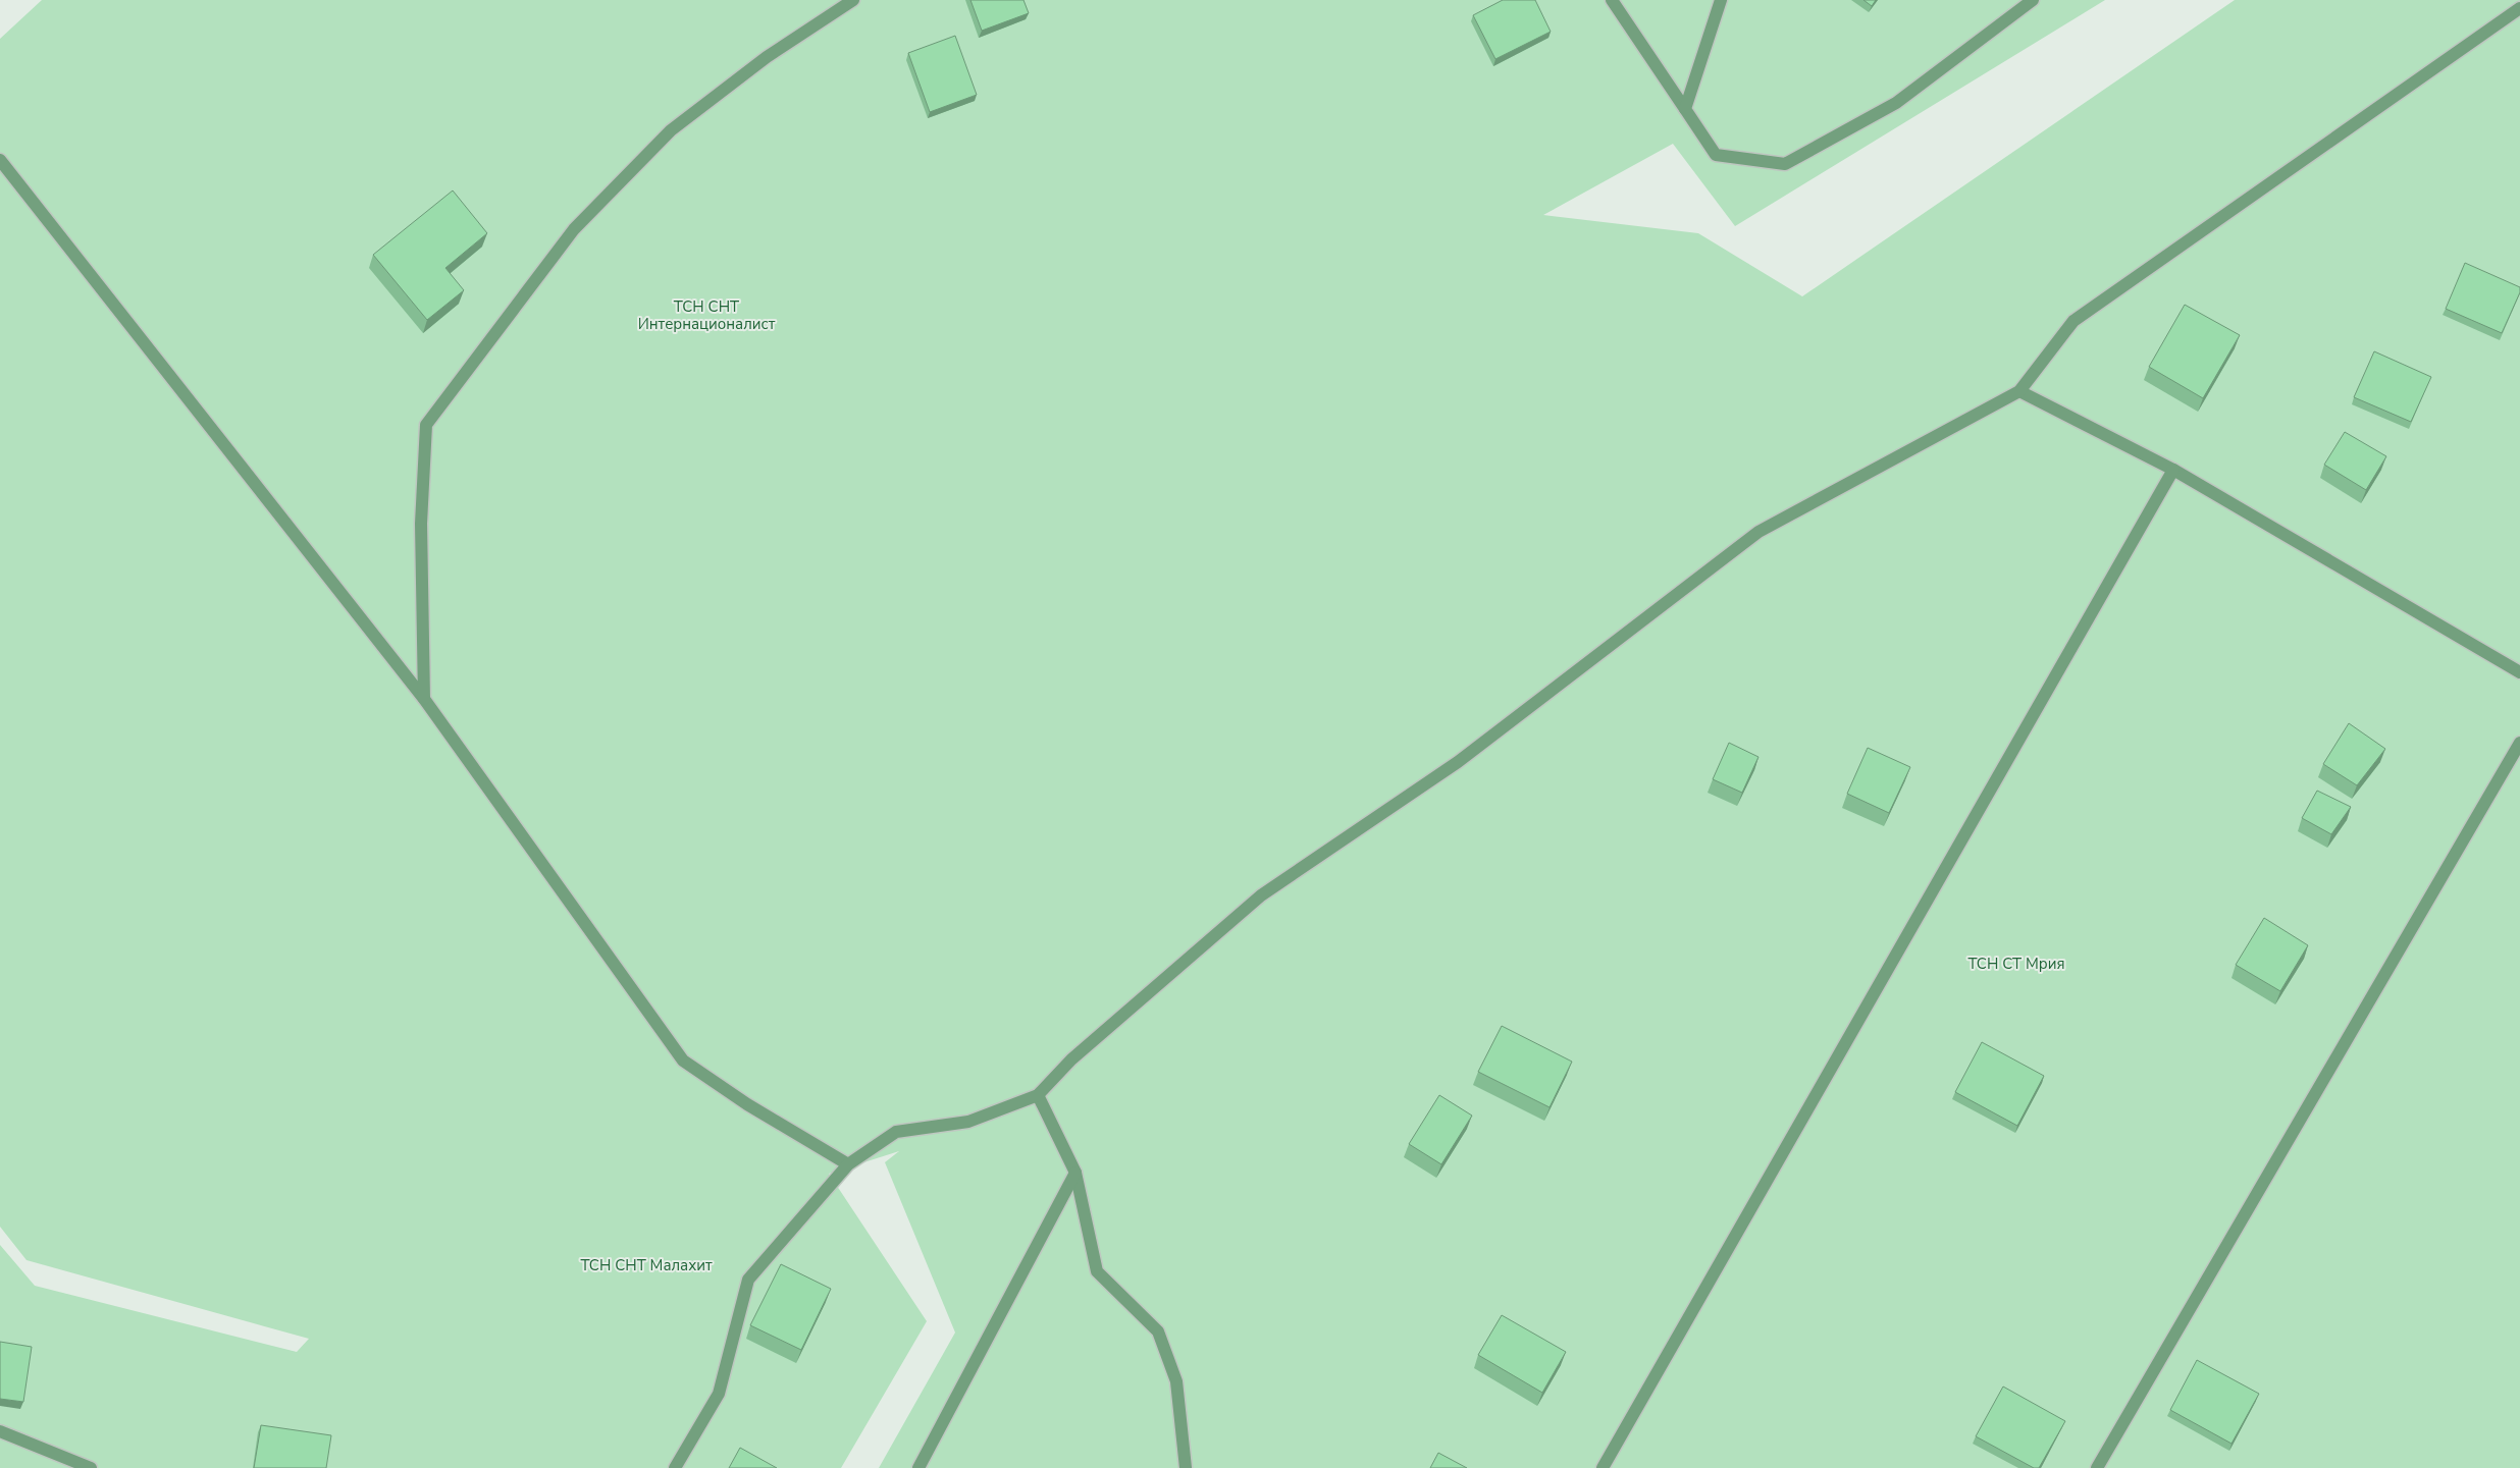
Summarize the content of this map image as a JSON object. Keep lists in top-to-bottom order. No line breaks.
{"parks":["ТСН СНТ Интернационалист","ТСН СТ Мрия","ТСН СНТ Малахит"]}
